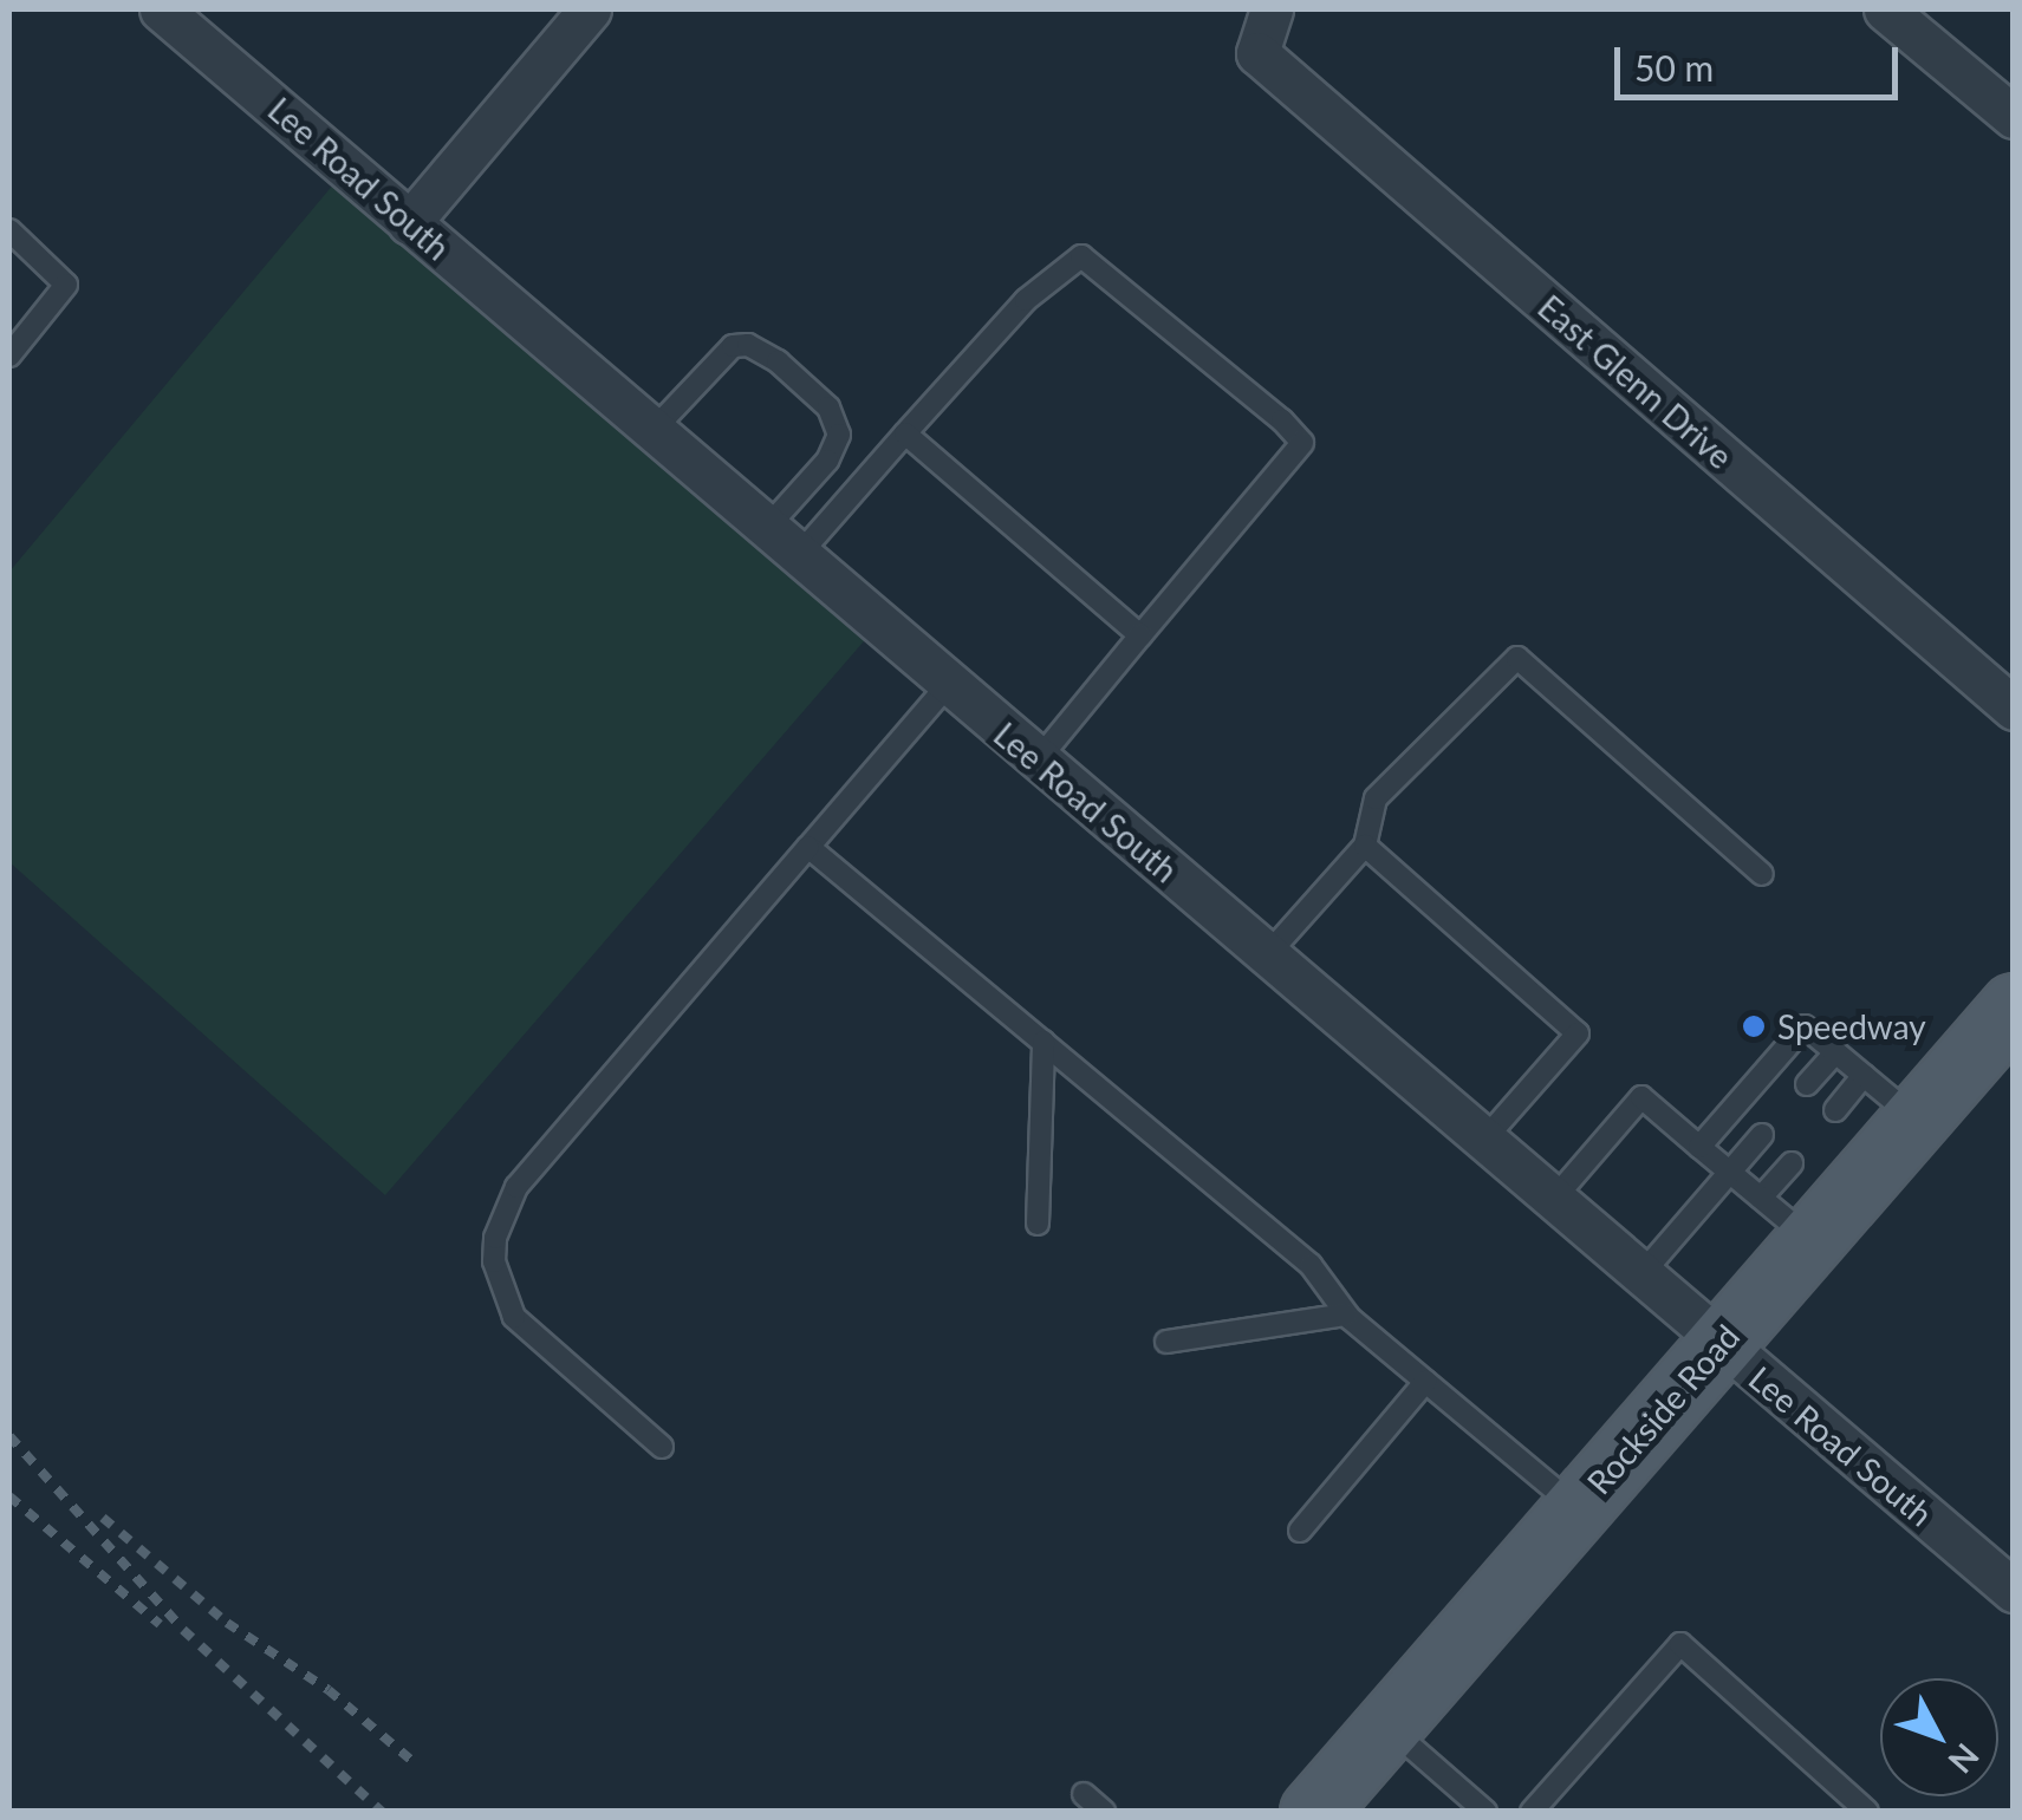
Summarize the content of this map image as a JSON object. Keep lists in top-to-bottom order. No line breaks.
{"streets":{"main road":["Rockside Road"],"street":["Lee Road South","East Glenn Drive"]},"crossings":[["Lee Road South","Rockside Road"]],"places":["Speedway"],"scale_bar":"50 m","north":"bottom right"}
